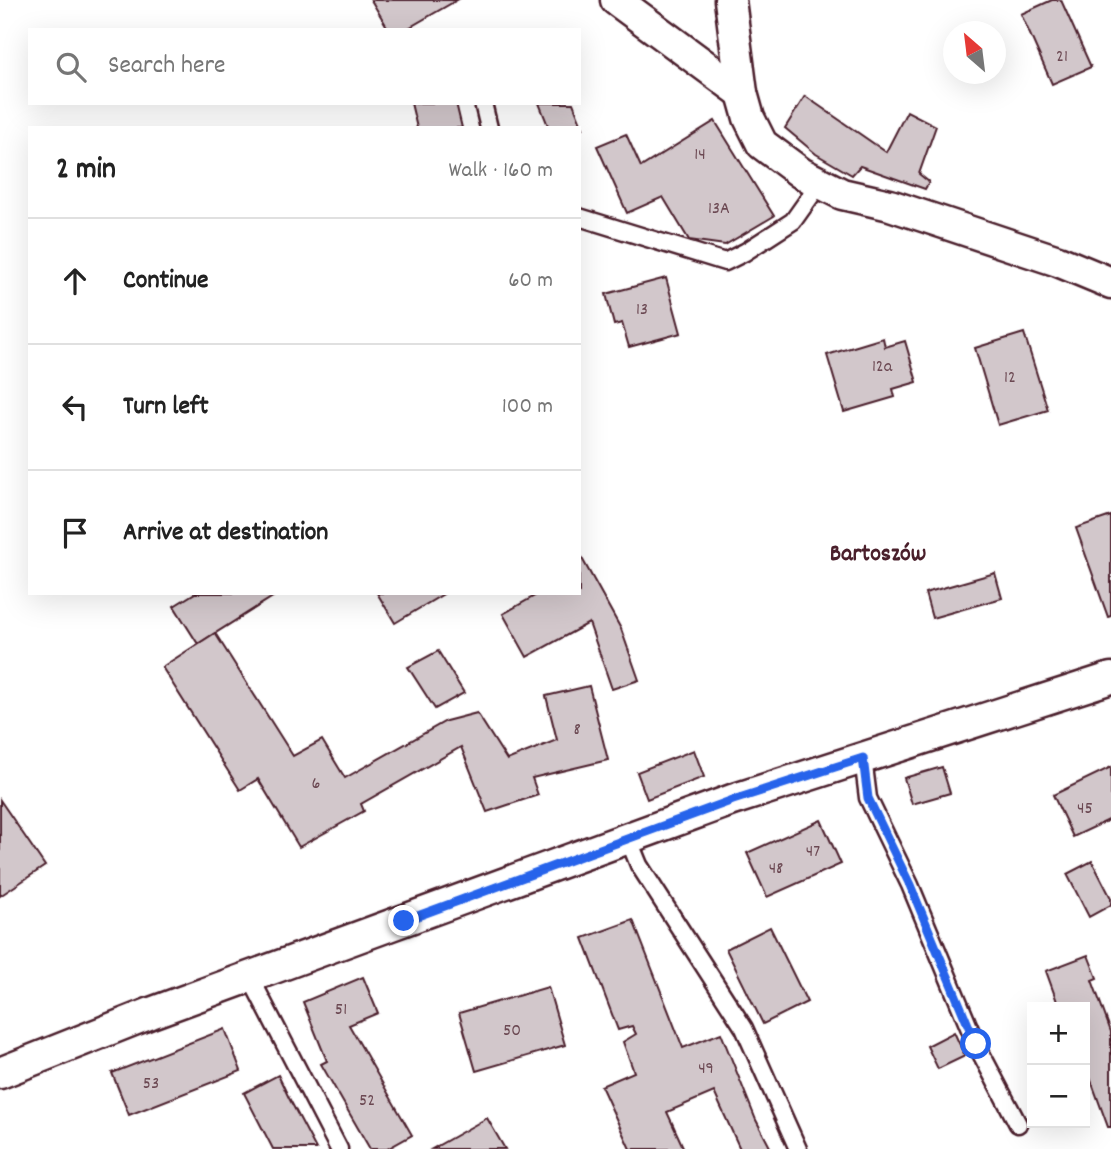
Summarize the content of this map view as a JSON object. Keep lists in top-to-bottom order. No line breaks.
{"districts":["Bartoszów"],"house_numbers":["21","14","13A","13","12a","12","8","6","45","47","48","51","50","49","53","52"],"north":"top left","page":{"search":"Search here","heading":["2 min","Walk · 160 m"],"list":[["Continue","60 m"],["Turn left","100 m"],"Arrive at destination"],"map_buttons":["+","−"]}}
